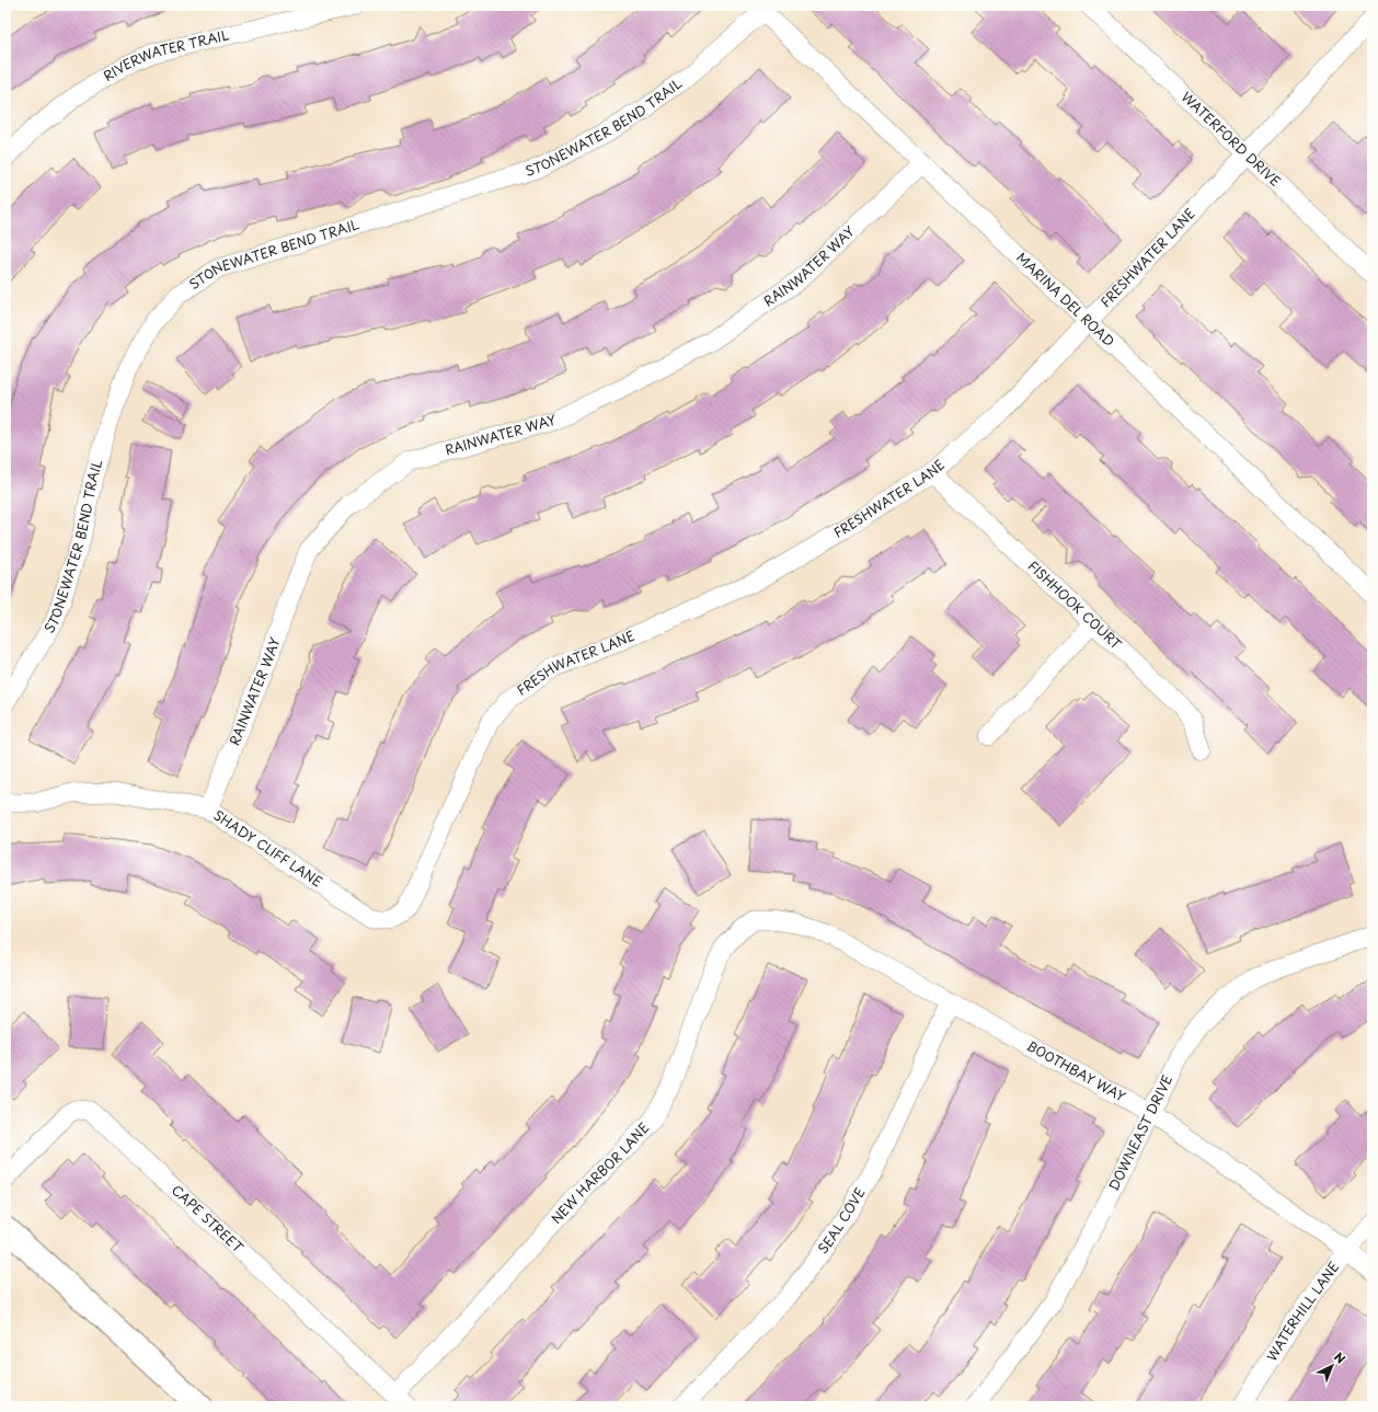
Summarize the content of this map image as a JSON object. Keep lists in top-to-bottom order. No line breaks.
{"streets":{"street":["RIVERWATER TRAIL","STONEWATER BEND TRAIL","WATERFORD DRIVE","FRESHWATER LANE","RAINWATER WAY","MARINA DEL ROAD","FISHHOOK COURT","SHADY CLIFF LANE","BOOTHBAY WAY","DOWNEAST DRIVE","NEW HARBOR LANE","CAPE STREET","SEAL COVE","WATERHILL LANE"]},"crossings":[["STONEWATER BEND TRAIL","MARINA DEL ROAD"],["WATERFORD DRIVE","FRESHWATER LANE"],["FRESHWATER LANE","MARINA DEL ROAD"],["FRESHWATER LANE","FISHHOOK COURT"],["FRESHWATER LANE","SHADY CLIFF LANE"],["RAINWATER WAY","MARINA DEL ROAD"],["RAINWATER WAY","SHADY CLIFF LANE"],["BOOTHBAY WAY","DOWNEAST DRIVE"],["BOOTHBAY WAY","NEW HARBOR LANE"],["BOOTHBAY WAY","SEAL COVE"],["BOOTHBAY WAY","WATERHILL LANE"],["NEW HARBOR LANE","CAPE STREET"]],"north":"top right"}
